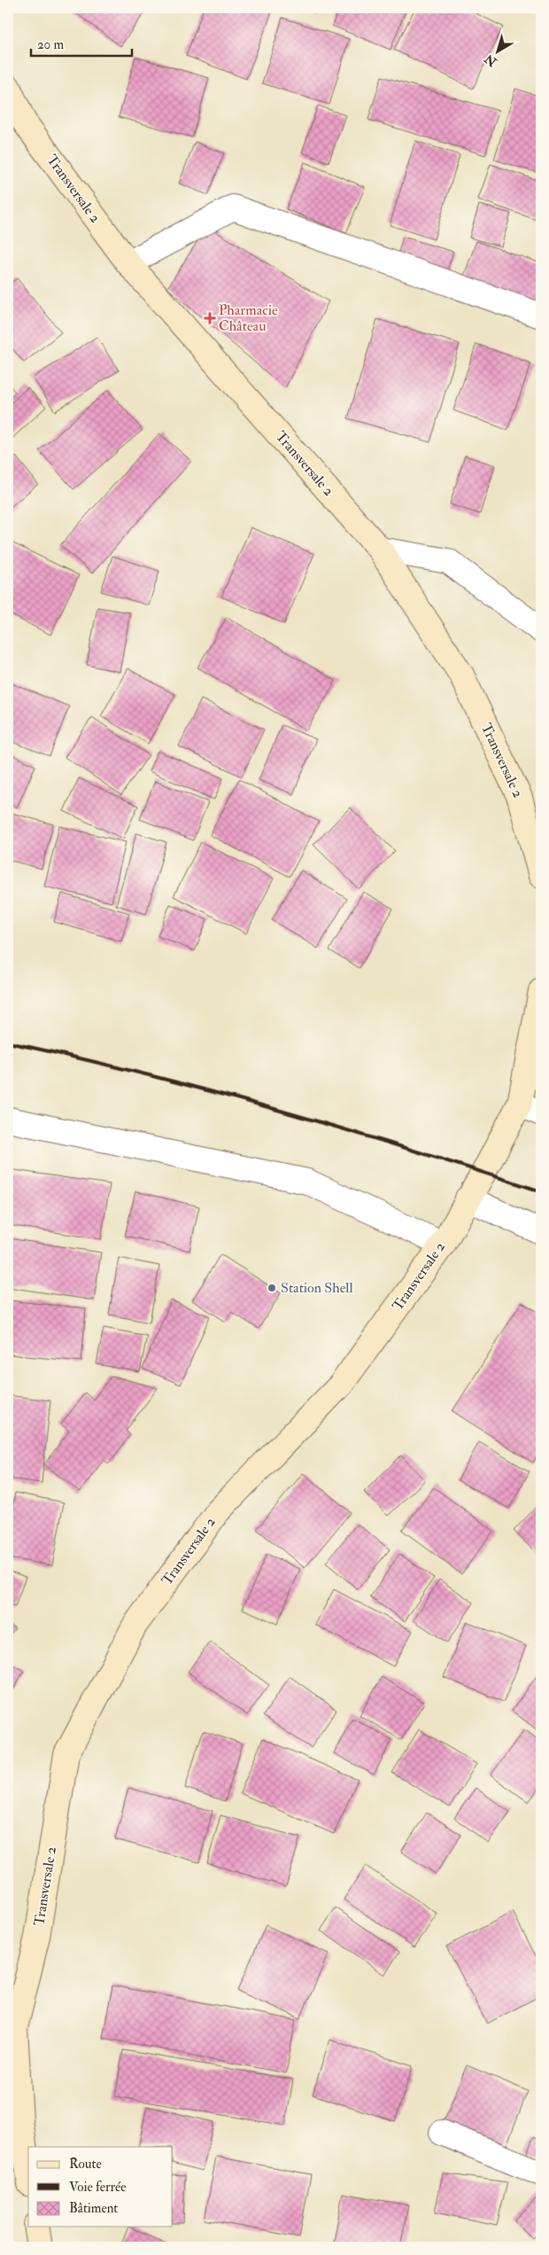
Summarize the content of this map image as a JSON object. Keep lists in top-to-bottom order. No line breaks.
{"streets":{"main road":["Transversale 2"]},"places":{"health":["Pharmacie Château"],"other":["Station Shell"]},"legend":["Route","Voie ferrée","Bâtiment"],"scale_bar":"20 m","north":"bottom left"}
